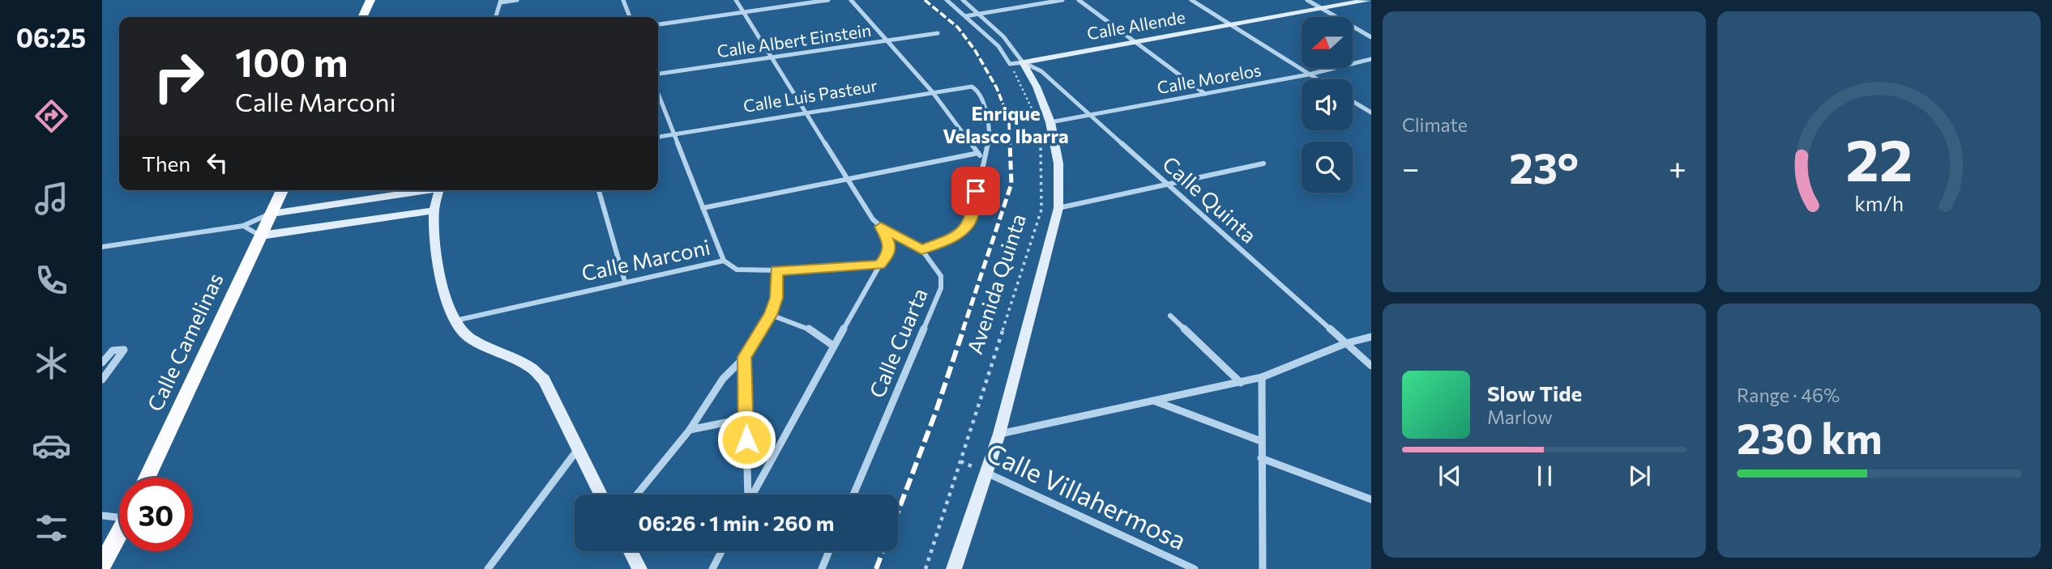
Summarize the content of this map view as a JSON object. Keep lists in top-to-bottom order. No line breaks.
{"streets":{"main road":["Calle Camelinas"],"street":["Calle Allende","Calle Albert Einstein","Calle Morelos","Calle Luis Pasteur","Calle Quinta","Calle Marconi","Avenida Quinta","Calle Cuarta","Calle Villahermosa"]},"crossings":[["Calle Allende","Calle Quinta"],["Calle Allende","Avenida Quinta"],["Calle Morelos","Calle Quinta"],["Calle Morelos","Avenida Quinta"],["Calle Quinta","Avenida Quinta"],["Avenida Quinta","Calle Villahermosa"]],"districts":["Enrique Velasco Ibarra"],"north":"left","page":{"tabs":"06:25","tile":["Climate",["Range · 46%","230 km"]],"turn":["100 m","Calle Marconi"],"then":"Then","heat":["−","23°","+"],"song":["Slow Tide","Marlow"],"limit":"30","trip":"06:26 · 1 min · 260 m","gauge":["22","km/h"]}}
